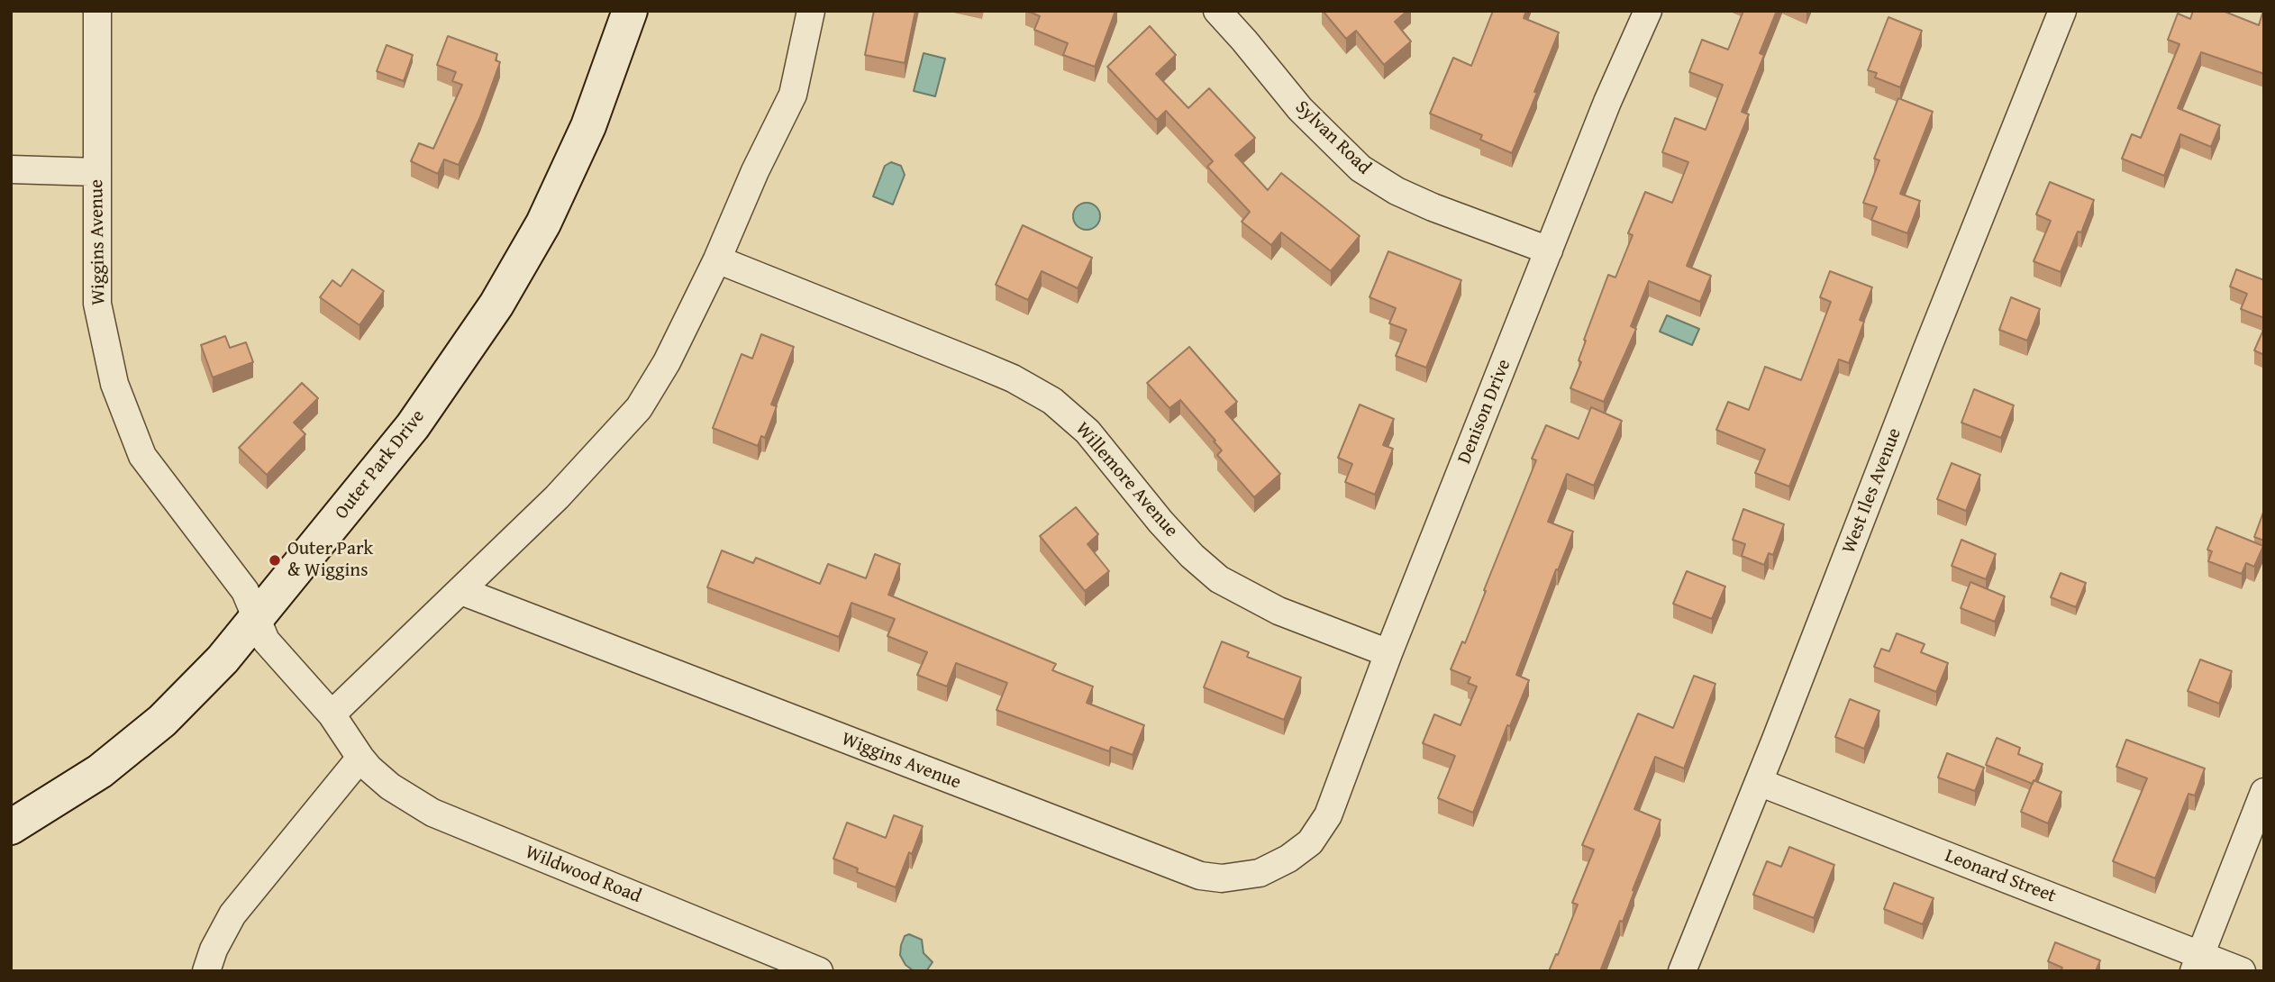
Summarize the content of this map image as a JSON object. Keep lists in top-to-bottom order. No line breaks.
{"streets":{"street":["Sylvan Road","Wiggins Avenue","Denison Drive","Outer Park Drive","Willemore Avenue","West Iles Avenue","Wildwood Road","Leonard Street"]},"crossings":[["Sylvan Road","Denison Drive"],["Wiggins Avenue","Denison Drive"],["Wiggins Avenue","Outer Park Drive"],["Wiggins Avenue","Wildwood Road"],["Denison Drive","Willemore Avenue"],["Outer Park Drive","Wildwood Road"],["West Iles Avenue","Leonard Street"]],"places":["Outer Park & Wiggins"]}
